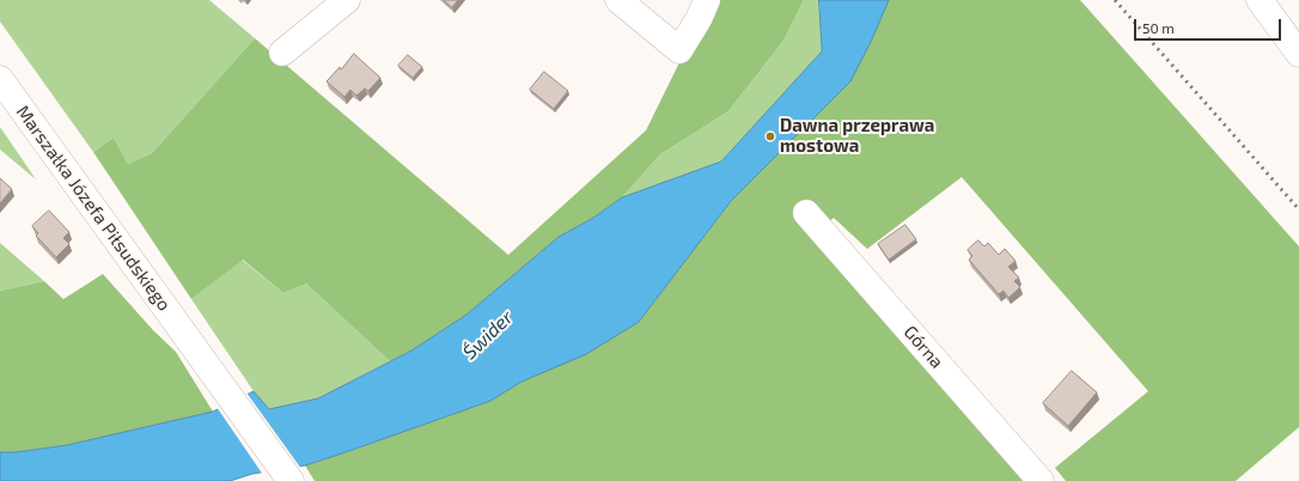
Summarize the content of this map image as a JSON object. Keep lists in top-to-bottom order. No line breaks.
{"streets":{"main road":["Marszałka Józefa Piłsudskiego","Górna"]},"water":["Świder"],"places":["Dawna przeprawa mostowa"],"scale_bar":"50 m"}
